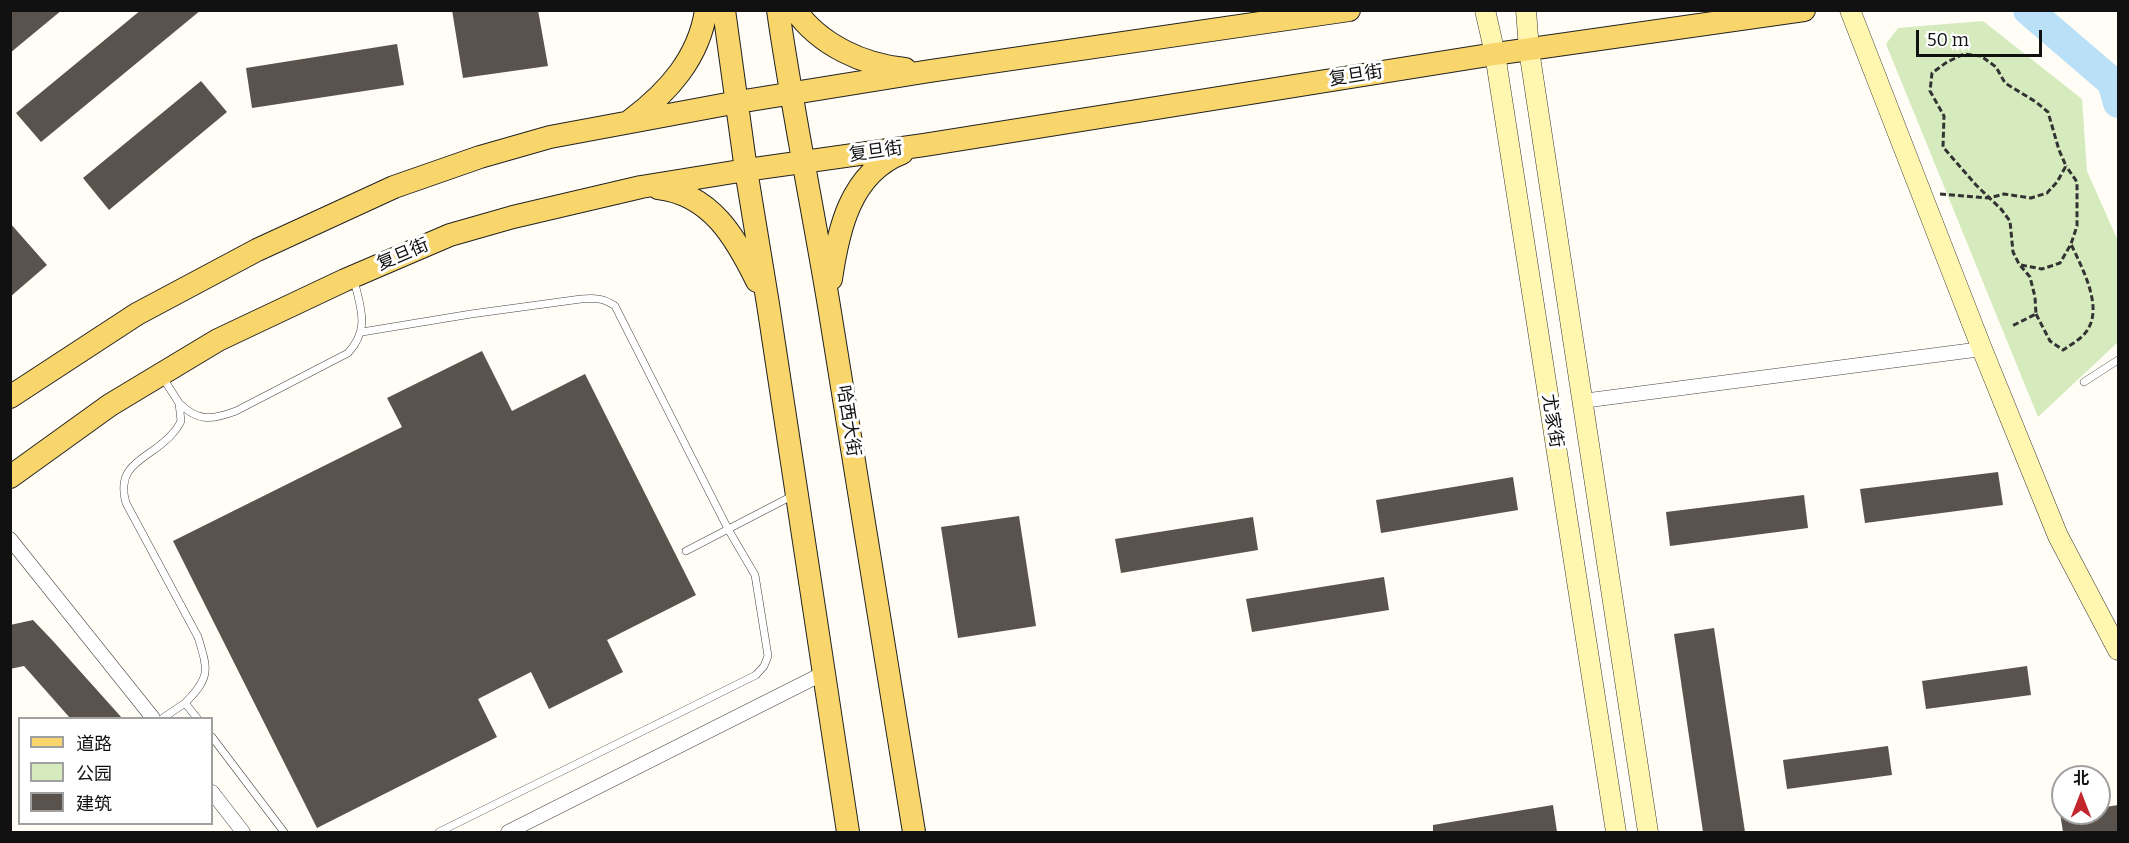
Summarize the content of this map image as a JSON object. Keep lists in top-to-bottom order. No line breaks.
{"streets":{"main road":["复旦街","哈西大街","尤家街"]},"crossings":[["复旦街","哈西大街"],["复旦街","尤家街"]],"legend":["道路","公园","建筑"],"scale_bar":"50 m","north":"top"}
